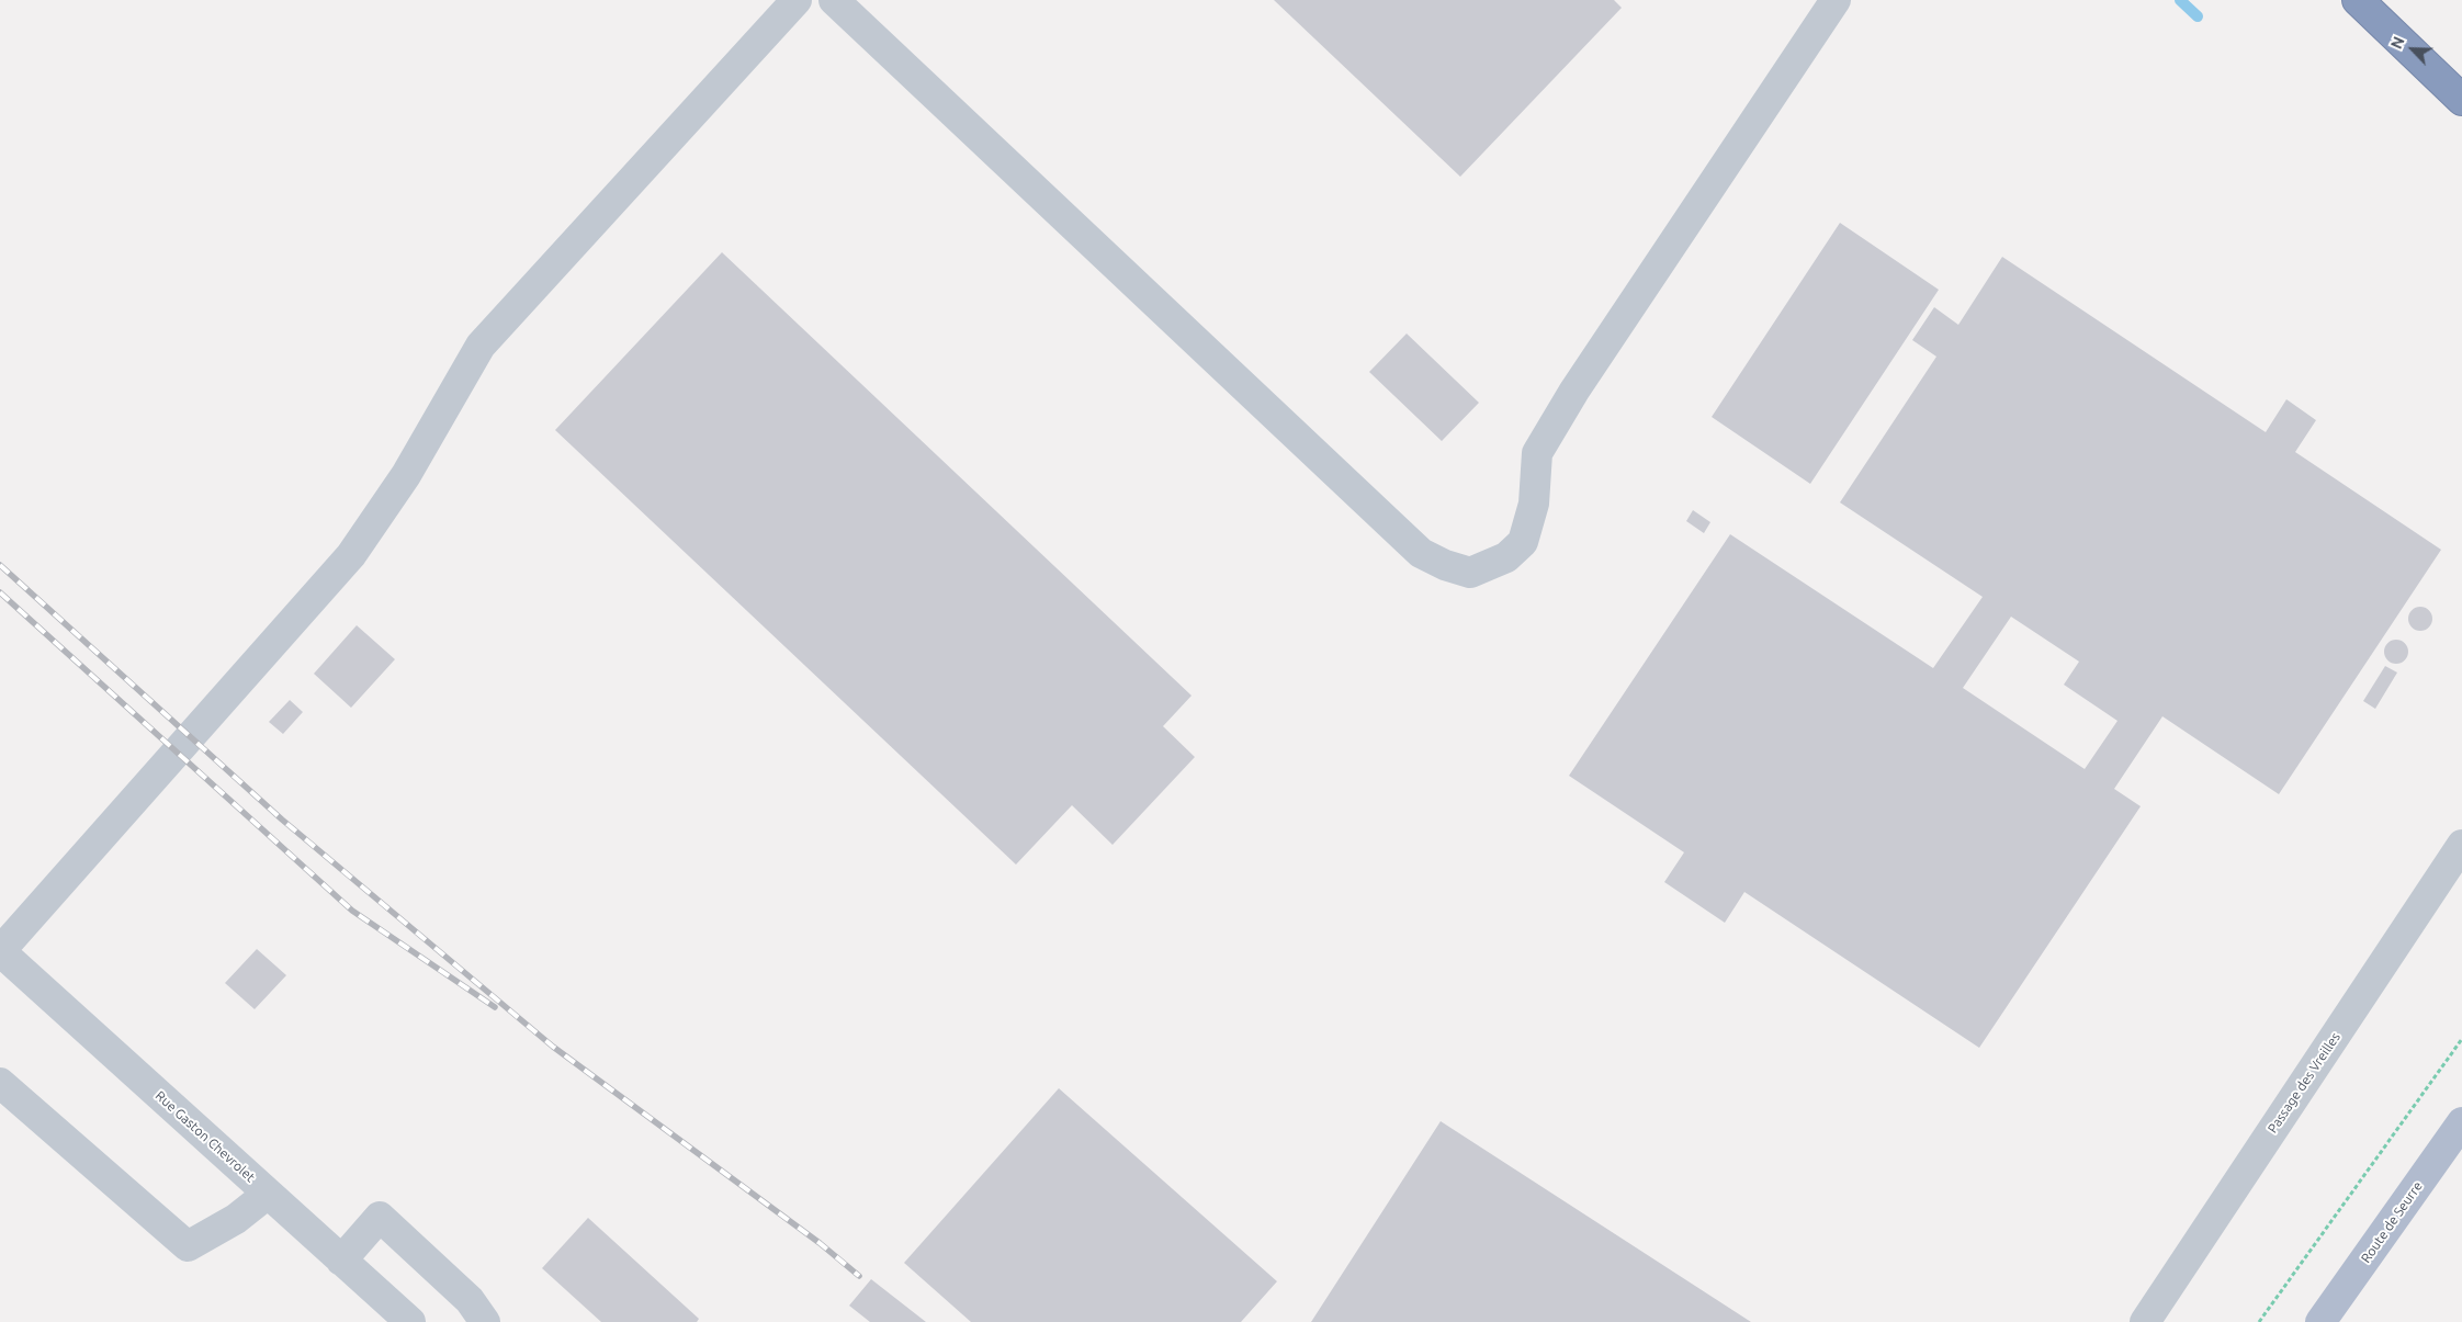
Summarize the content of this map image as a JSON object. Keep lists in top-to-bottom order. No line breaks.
{"streets":{"main road":["Route de Seurre"],"street":["Passage des Vreilles","Rue Gaston Chevrolet"]},"north":"top left"}
